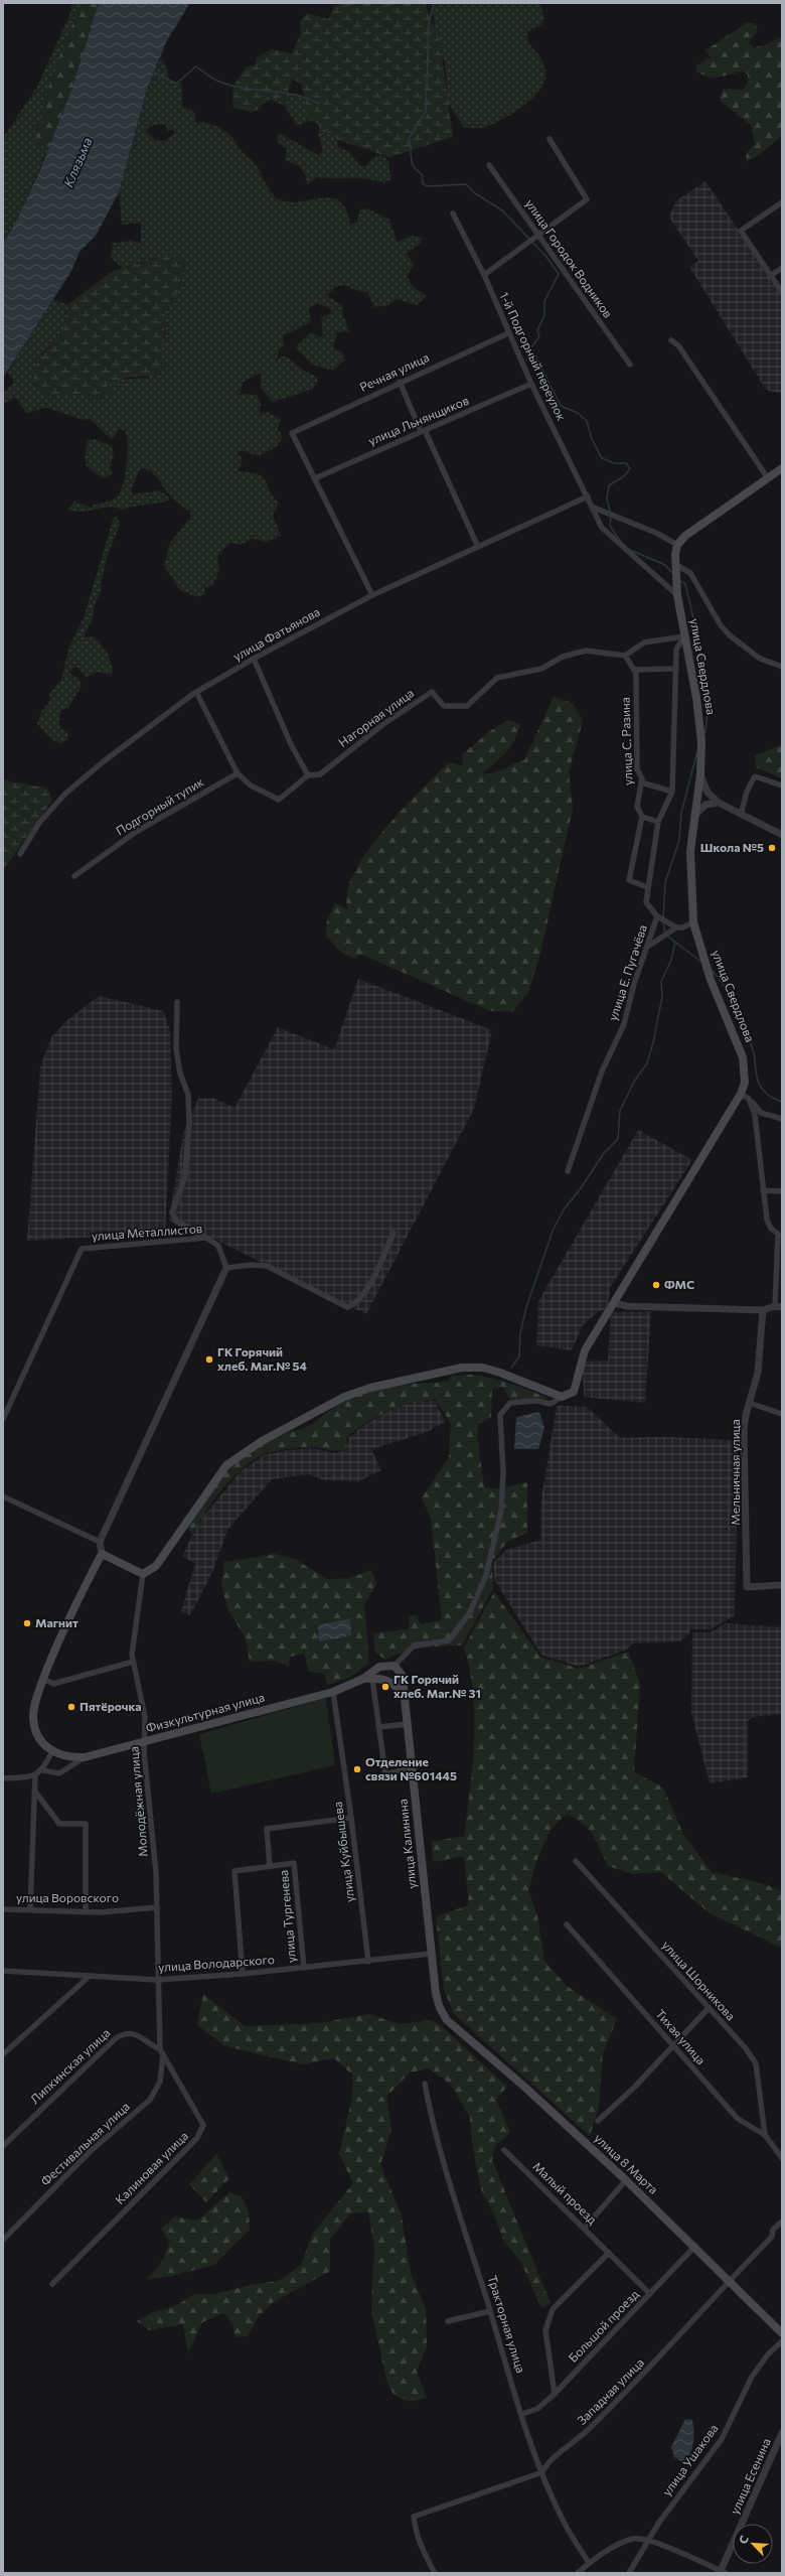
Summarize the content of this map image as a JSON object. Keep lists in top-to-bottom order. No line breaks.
{"streets":{"main road":["улица Свердлова","Физкультурная улица","улица Калинина","улица 8 Марта"],"street":["улица Городок Водников","1-й Подгорный переулок","Речная улица","улица Льнянщиков","улица Фатьянова","Нагорная улица","улица С. Разина","Подгорный тупик","улица Е. Пугачёва","улица Металлистов","Мельничная улица","Молодёжная улица","улица Куйбышева","улица Воровского","улица Тургенева","улица Володарского","улица Шорникова","Тихая улица","Липкинская улица","Фестивальная улица","Калиновая улица","Малый проезд","Тракторная улица","Большой проезд","Западная улица","улица Ушакова","улица Есенина"]},"crossings":[["1-й Подгорный переулок","Речная улица"],["1-й Подгорный переулок","улица Льнянщиков"],["1-й Подгорный переулок","улица Фатьянова"],["1-й Подгорный переулок","улица Свердлова"],["Речная улица","улица Льнянщиков"],["улица Свердлова","улица Е. Пугачёва"],["Нагорная улица","улица С. Разина"],["Нагорная улица","Подгорный тупик"],["улица С. Разина","улица Е. Пугачёва"],["Физкультурная улица","Молодёжная улица"],["Физкультурная улица","улица Куйбышева"],["Молодёжная улица","улица Воровского"],["Молодёжная улица","улица Володарского"],["Молодёжная улица","Калиновая улица"],["улица Калинина","улица Володарского"],["улица Калинина","улица 8 Марта"],["улица Куйбышева","улица Володарского"],["улица Тургенева","улица Володарского"],["улица Володарского","Калиновая улица"],["улица Шорникова","Тихая улица"],["Липкинская улица","Фестивальная улица"],["Липкинская улица","Калиновая улица"],["Фестивальная улица","Калиновая улица"],["улица 8 Марта","Большой проезд"],["улица 8 Марта","Западная улица"],["Малый проезд","Большой проезд"],["Тракторная улица","Большой проезд"],["Тракторная улица","Западная улица"]],"water":["Клязьма"],"places":["Школа №5","ФМС","ГК Горячий хлеб. Маг.№ 54","Магнит","ГК Горячий хлеб. Маг.№ 31","Пятёрочка","Отделение связи №601445"],"north":"top left"}
